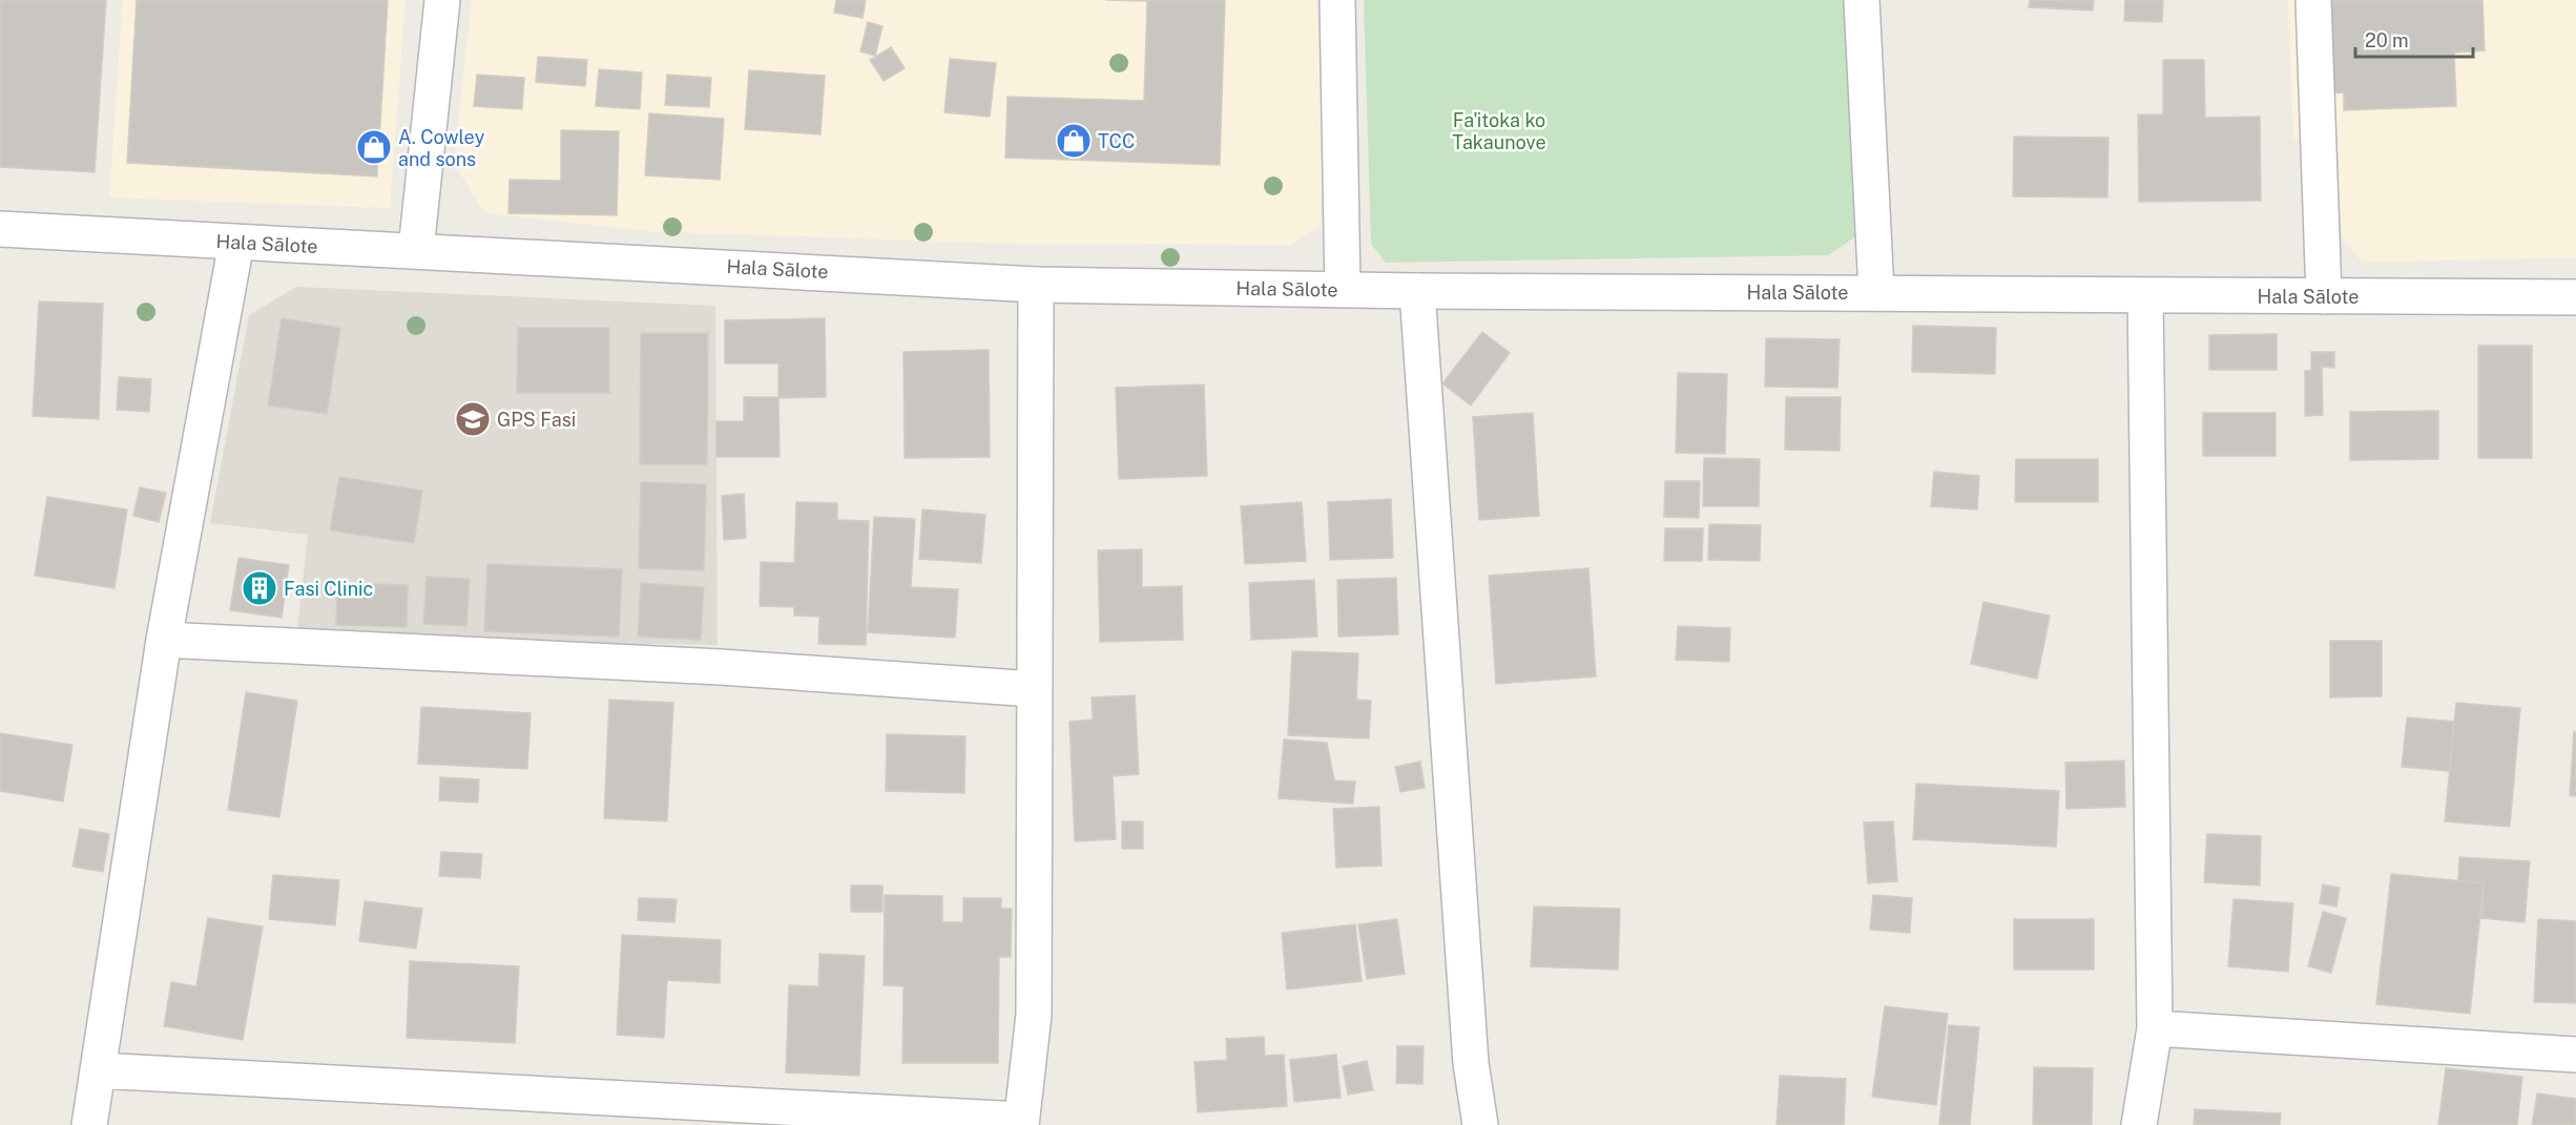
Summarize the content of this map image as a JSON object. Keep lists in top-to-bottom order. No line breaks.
{"streets":{"street":["Hala Sālote"]},"parks":["Fa'itoka ko Takaunove"],"places":{"shop":["TCC","A. Cowley and sons"],"school or university":["GPS Fasi"],"building":["Fasi Clinic"]},"scale_bar":"20 m"}
